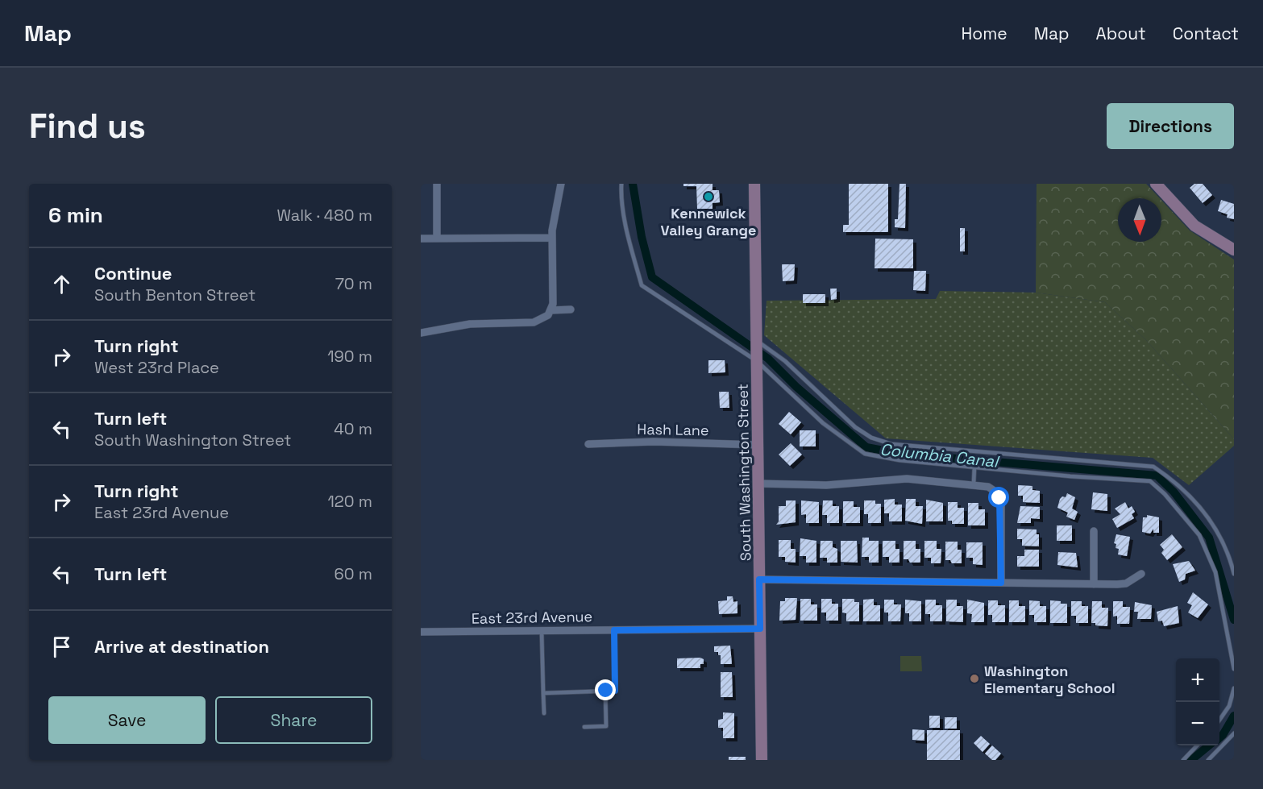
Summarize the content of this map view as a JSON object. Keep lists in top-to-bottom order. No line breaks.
{"streets":{"main road":["South Washington Street"],"street":["Hash Lane","East 23rd Avenue"]},"crossings":[["Hash Lane","South Washington Street"],["South Washington Street","East 23rd Avenue"]],"water":["Columbia Canal"],"places":["Kennewick Valley Grange","Washington Elementary School"],"north":"bottom","page":{"header":"Map","nav":["Home","Map","About","Contact"],"buttons":["Directions",["Save","Share"]],"title":"Find us","heading":["6 min","Walk · 480 m"],"list":[["Continue","South Benton Street","70 m"],["Turn right","West 23rd Place","190 m"],["Turn left","South Washington Street","40 m"],["Turn right","East 23rd Avenue","120 m"],["Turn left","60 m"],"Arrive at destination"],"map_buttons":["+","−"]}}
